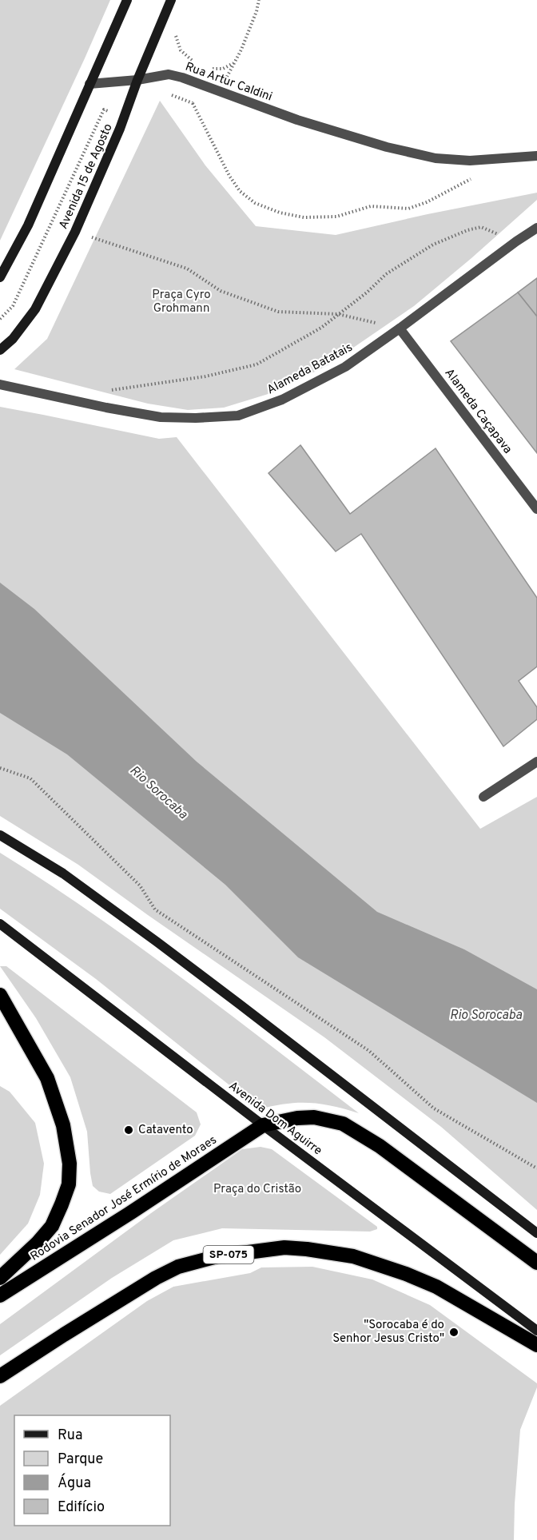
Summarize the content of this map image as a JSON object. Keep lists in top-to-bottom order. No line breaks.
{"streets":{"highway":["Rodovia Senador José Ermírio de Moraes","SP-075"],"main road":["Avenida 15 de Agosto","Avenida Dom Aguirre"],"street":["Rua Artur Caldini","Alameda Batatais","Alameda Caçapava"]},"crossings":[["Rua Artur Caldini","Avenida 15 de Agosto"],["Alameda Batatais","Alameda Caçapava"],["Avenida Dom Aguirre","Rodovia Senador José Ermírio de Moraes"]],"water":["Rio Sorocaba"],"parks":["Praça Cyro Grohmann","Praça do Cristão"],"places":["Catavento","\"Sorocaba é do Senhor Jesus Cristo\""],"legend":["Rua","Parque","Água","Edifício"]}
